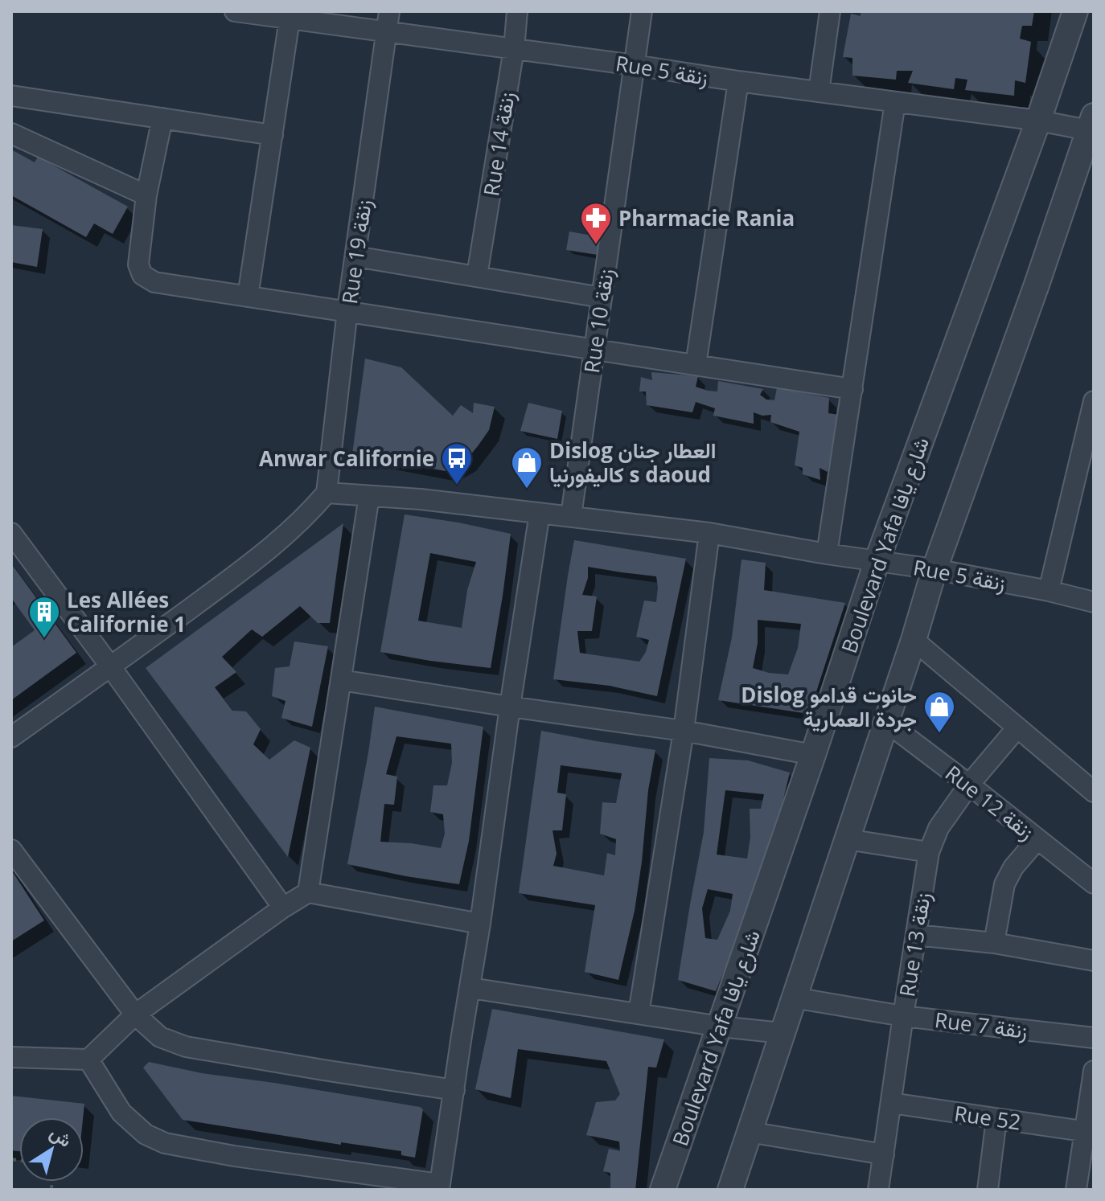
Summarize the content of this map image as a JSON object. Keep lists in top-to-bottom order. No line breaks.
{"streets":{"street":["Rue 5 زنقة","Rue 14 زنقة","Rue 19 زنقة","Rue 10 زنقة","Boulevard Yafa شارع يافا","Rue 12 زنقة","Rue 13 زنقة","Rue 7 زنقة","Rue 52"]},"crossings":[["Rue 5 زنقة","Rue 14 زنقة"],["Rue 5 زنقة","Rue 19 زنقة"],["Rue 5 زنقة","Rue 10 زنقة"],["Rue 5 زنقة","Boulevard Yafa شارع يافا"],["Rue 12 زنقة","Rue 13 زنقة"],["Rue 13 زنقة","Rue 7 زنقة"],["Rue 13 زنقة","Rue 52"]],"places":{"pharmacy":["Pharmacie Rania"],"bus stop":["Anwar Californie"],"shop":["Dislog العطار جنان كاليفورنيا s daoud","Dislog حانوت قدامو جردة العمارية"],"building":["Les Allées Californie 1"]},"north":"top right"}
